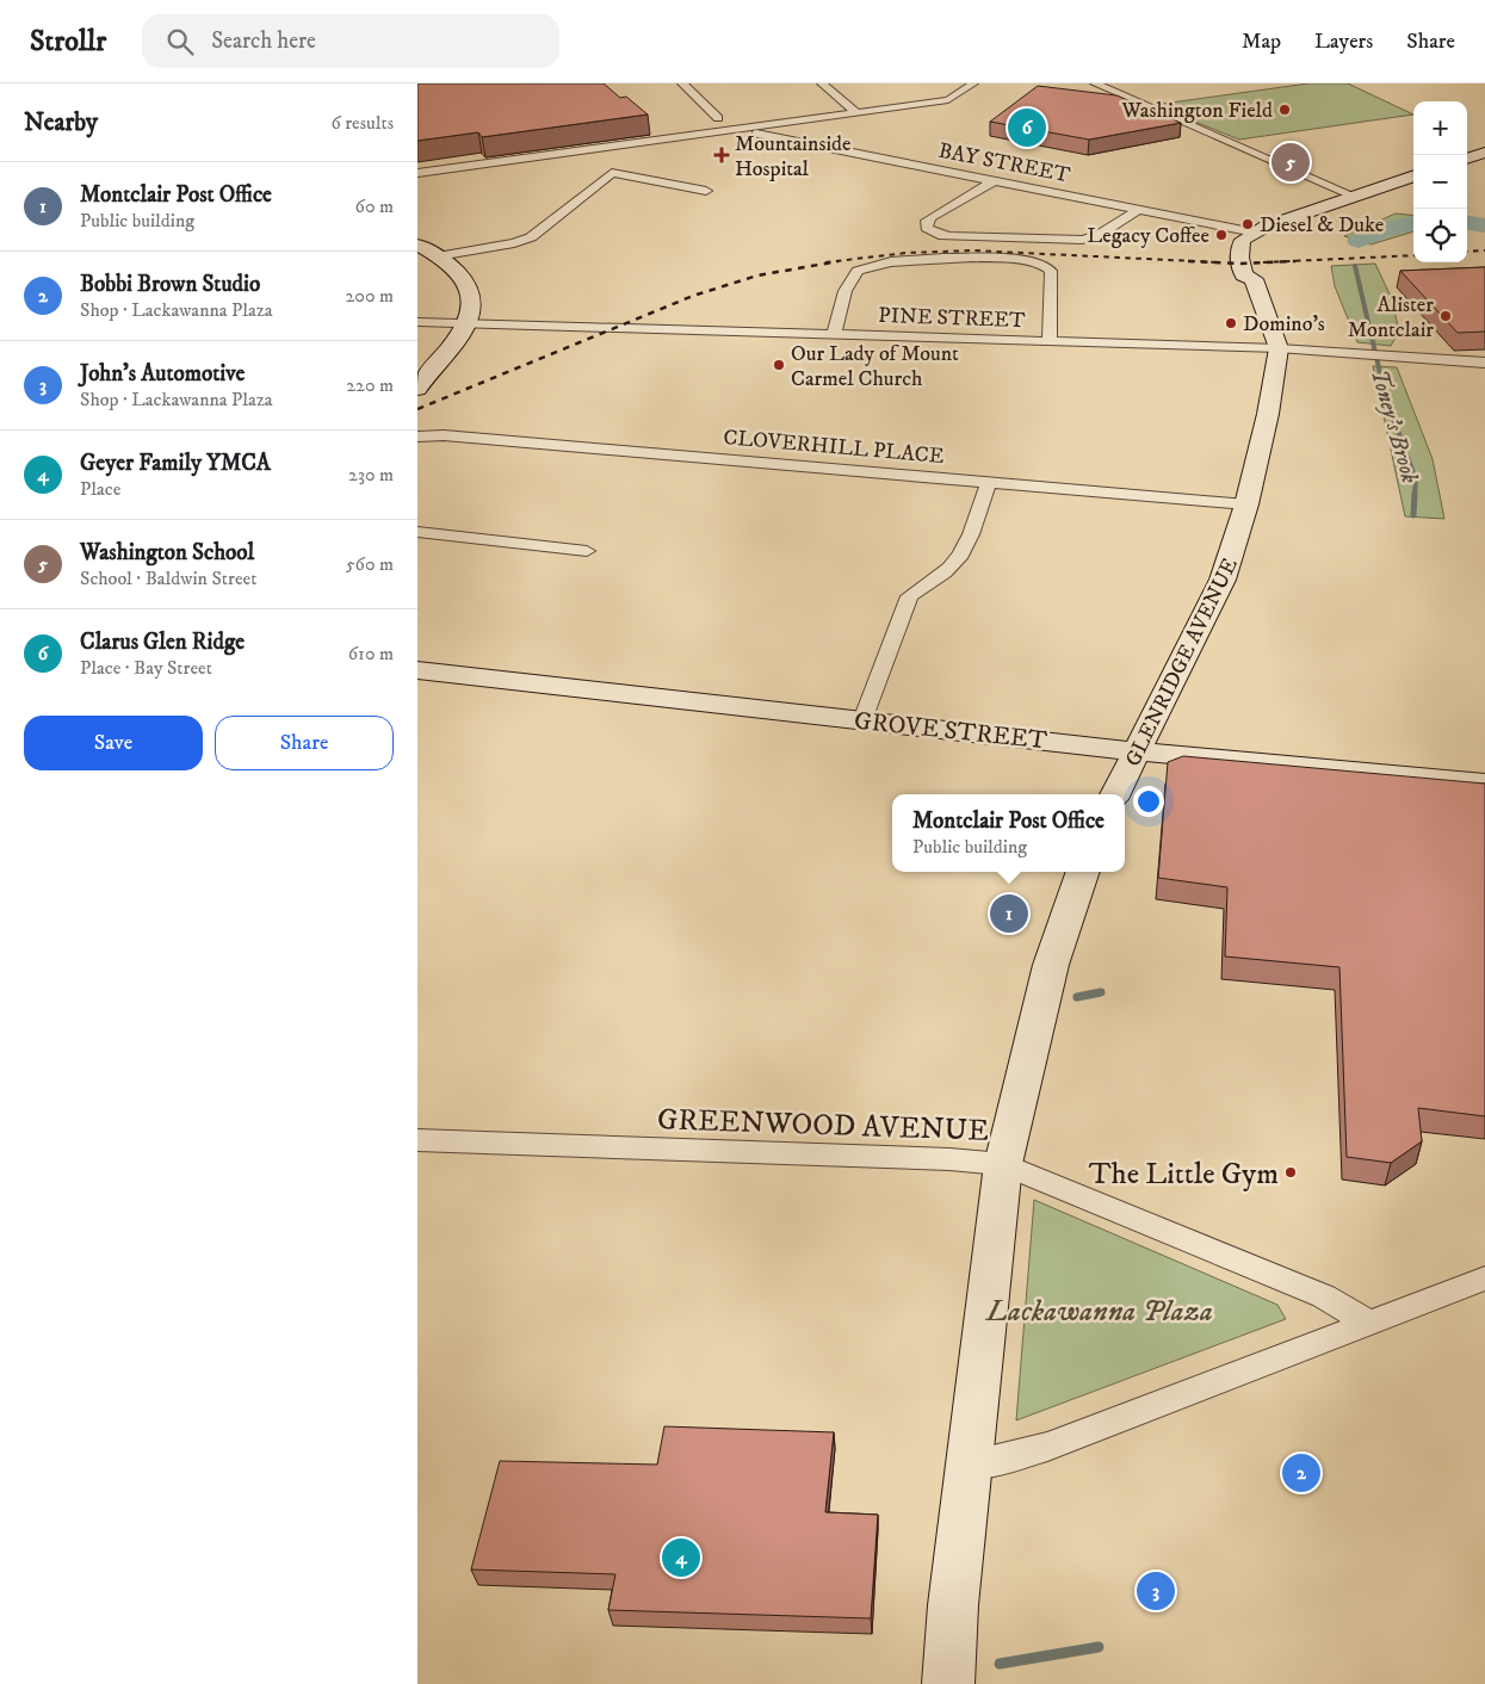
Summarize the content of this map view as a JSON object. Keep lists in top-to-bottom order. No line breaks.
{"streets":{"street":["BAY STREET","PINE STREET","CLOVERHILL PLACE","GLENRIDGE AVENUE","GROVE STREET","GREENWOOD AVENUE"]},"crossings":[["BAY STREET","GLENRIDGE AVENUE"],["PINE STREET","GLENRIDGE AVENUE"],["CLOVERHILL PLACE","GLENRIDGE AVENUE"],["GLENRIDGE AVENUE","GROVE STREET"]],"water":["Toney's Brook"],"parks":["Lackawanna Plaza"],"places":{"other":["Washington Field","Diesel & Duke","Legacy Coffee","Alister Montclair","Domino's","Our Lady of Mount Carmel Church","The Little Gym"],"health":["Mountainside Hospital"]},"page":{"header":"Strollr","search":"Search here","nav":["Map","Layers","Share"],"heading":["Nearby","6 results"],"map_buttons":["+","−"],"pins":["6","5","1","2","4","3"],"list":[{"mark":"1","name":"Montclair Post Office","note":"Public building","value":"60 m"},{"mark":"2","name":"Bobbi Brown Studio","note":"Shop · Lackawanna Plaza","value":"200 m"},{"mark":"3","name":"John's Automotive","note":"Shop · Lackawanna Plaza","value":"220 m"},{"mark":"4","name":"Geyer Family YMCA","note":"Place","value":"230 m"},{"mark":"5","name":"Washington School","note":"School · Baldwin Street","value":"560 m"},{"mark":"6","name":"Clarus Glen Ridge","note":"Place · Bay Street","value":"610 m"}],"buttons":["Save","Share"],"popup":["Montclair Post Office","Public building"]}}
